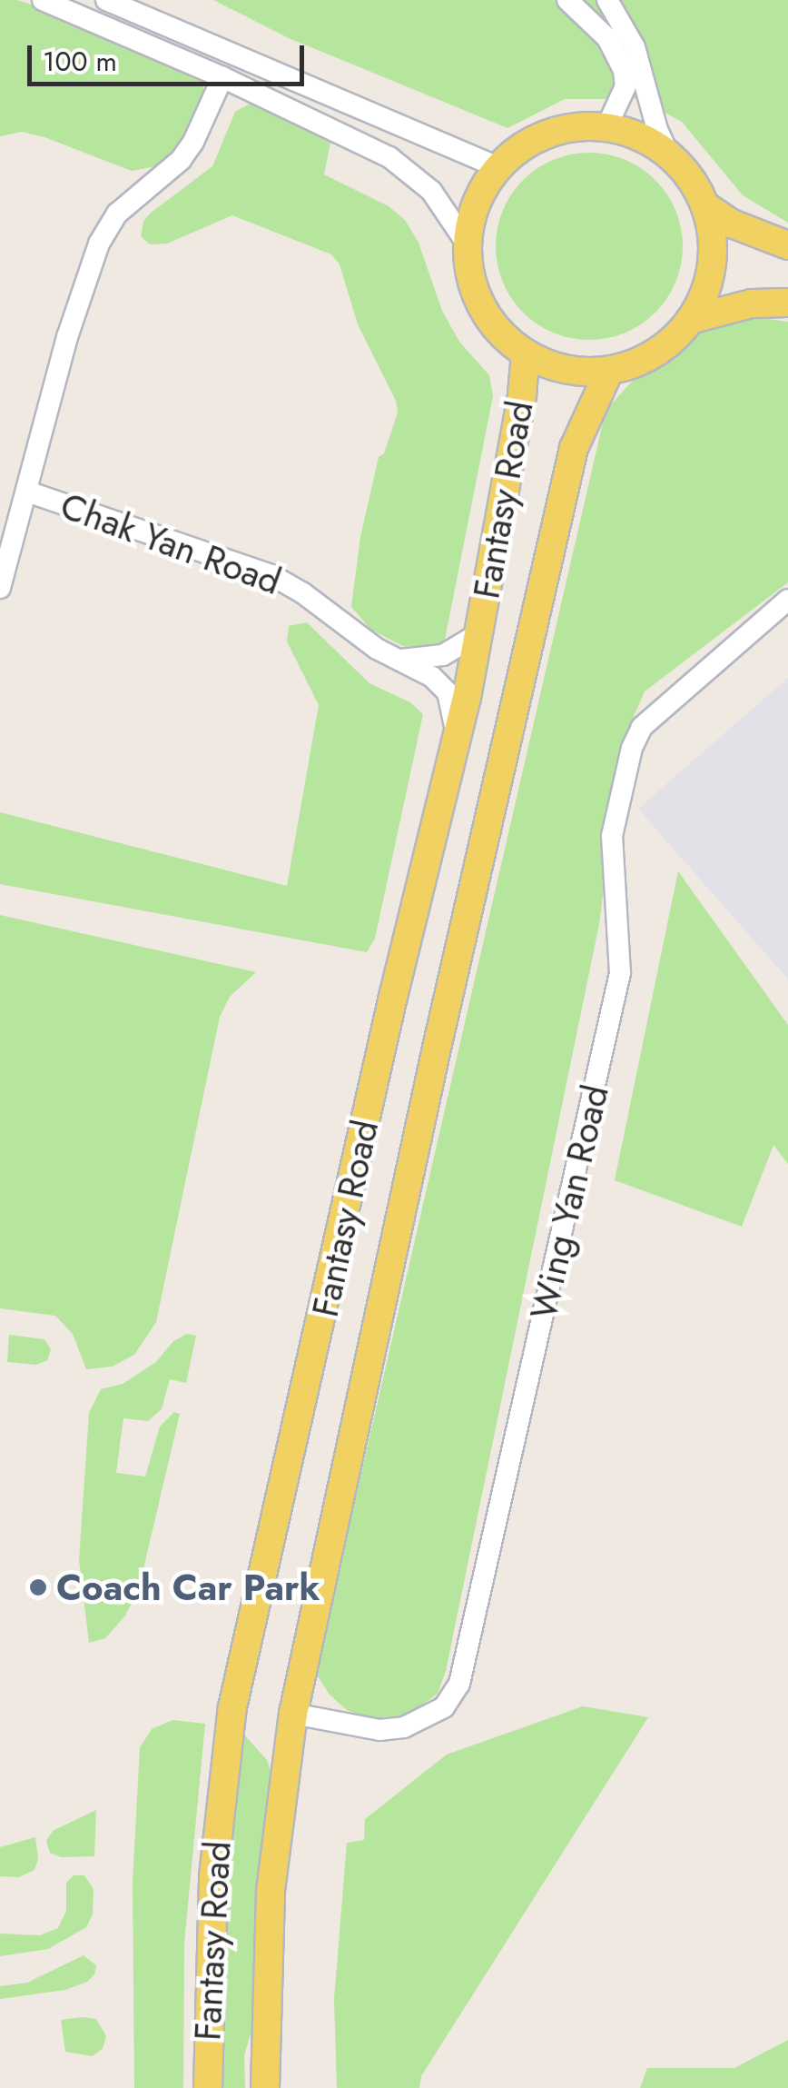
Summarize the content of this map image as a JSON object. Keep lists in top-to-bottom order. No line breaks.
{"streets":{"main road":["Fantasy Road"],"street":["Chak Yan Road","Wing Yan Road"]},"crossings":[["Fantasy Road","Chak Yan Road"],["Fantasy Road","Wing Yan Road"]],"places":["Coach Car Park"],"scale_bar":"100 m"}
